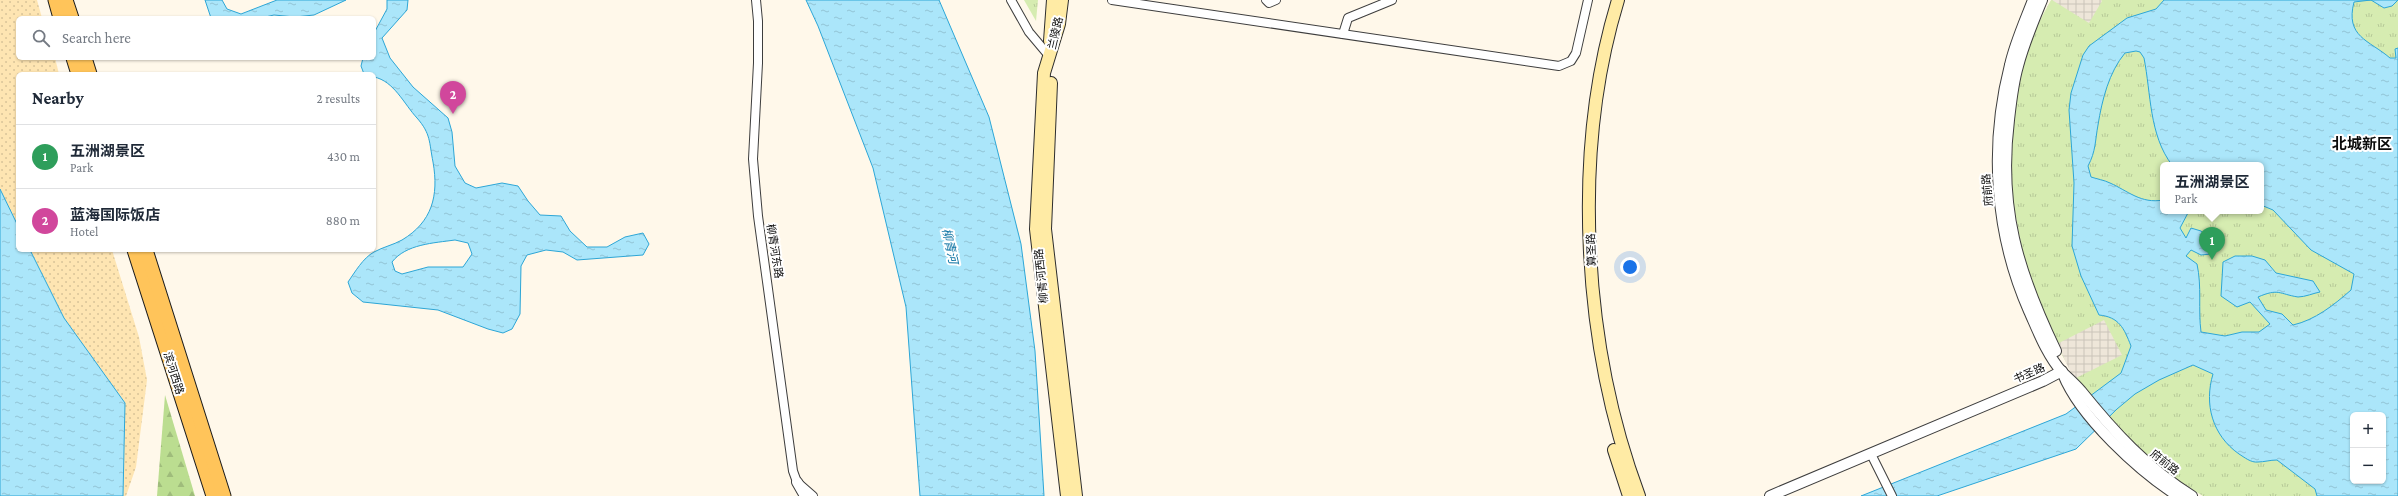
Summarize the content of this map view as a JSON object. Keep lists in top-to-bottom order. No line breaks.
{"streets":{"main road":["兰陵路","算圣路","柳青河西路","滨河西路"],"street":["府前路","柳青河东路","书圣路"]},"crossings":[["兰陵路","柳青河西路"],["府前路","书圣路"]],"districts":["北城新区"],"water":["柳青河"],"page":{"search":"Search here","heading":["Nearby","2 results"],"pins":["2","1"],"list":[{"mark":"1","name":"五洲湖景区","note":"Park","value":"430 m"},{"mark":"2","name":"蓝海国际饭店","note":"Hotel","value":"880 m"}],"popup":["五洲湖景区","Park"],"map_buttons":["+","−"]}}
